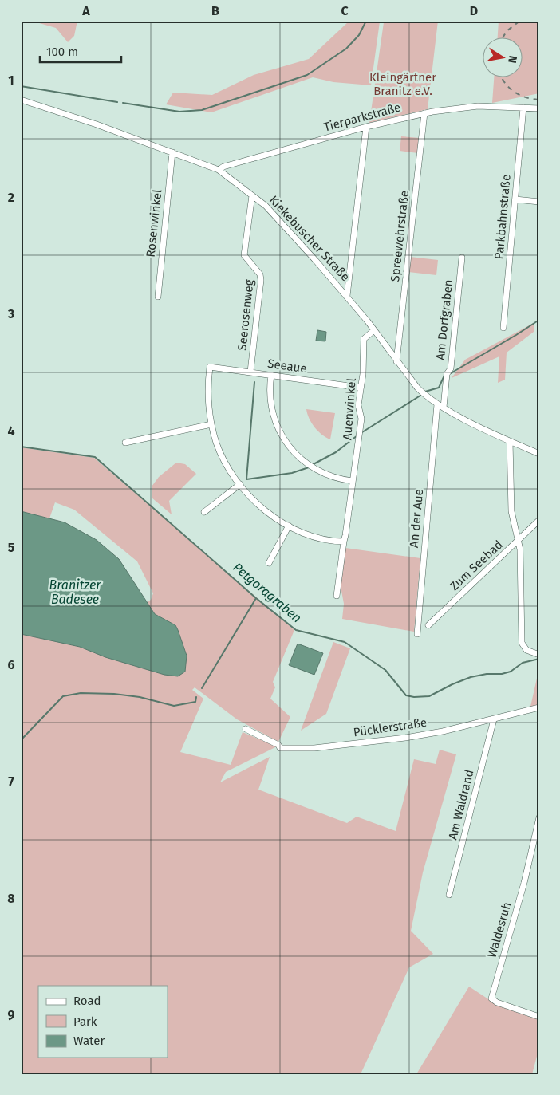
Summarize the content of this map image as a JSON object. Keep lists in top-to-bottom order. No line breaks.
{"streets":{"street":["Tierparkstraße","Parkbahnstraße","Rosenwinkel","Spreewehrstraße","Kiekebuscher Straße","Seerosenweg","Am Dorfgraben","Seeaue","Auenwinkel","An der Aue","Zum Seebad","Pücklerstraße","Am Waldrand","Waldesruh"]},"crossings":[["Tierparkstraße","Parkbahnstraße"],["Tierparkstraße","Spreewehrstraße"],["Tierparkstraße","Kiekebuscher Straße"],["Rosenwinkel","Kiekebuscher Straße"],["Spreewehrstraße","Kiekebuscher Straße"],["Kiekebuscher Straße","Seerosenweg"],["Kiekebuscher Straße","Am Dorfgraben"],["Kiekebuscher Straße","Auenwinkel"],["Kiekebuscher Straße","An der Aue"],["Seerosenweg","Seeaue"],["Seeaue","Auenwinkel"],["Pücklerstraße","Am Waldrand"]],"water":["Branitzer Badesee","Petgoragraben"],"parks":["Kleingärtner Branitz e.V."],"legend":["Road","Park","Water"],"scale_bar":"100 m","north":"right","grid":{"columns":["A","B","C","D"],"rows":["1","2","3","4","5","6","7","8","9"]}}
